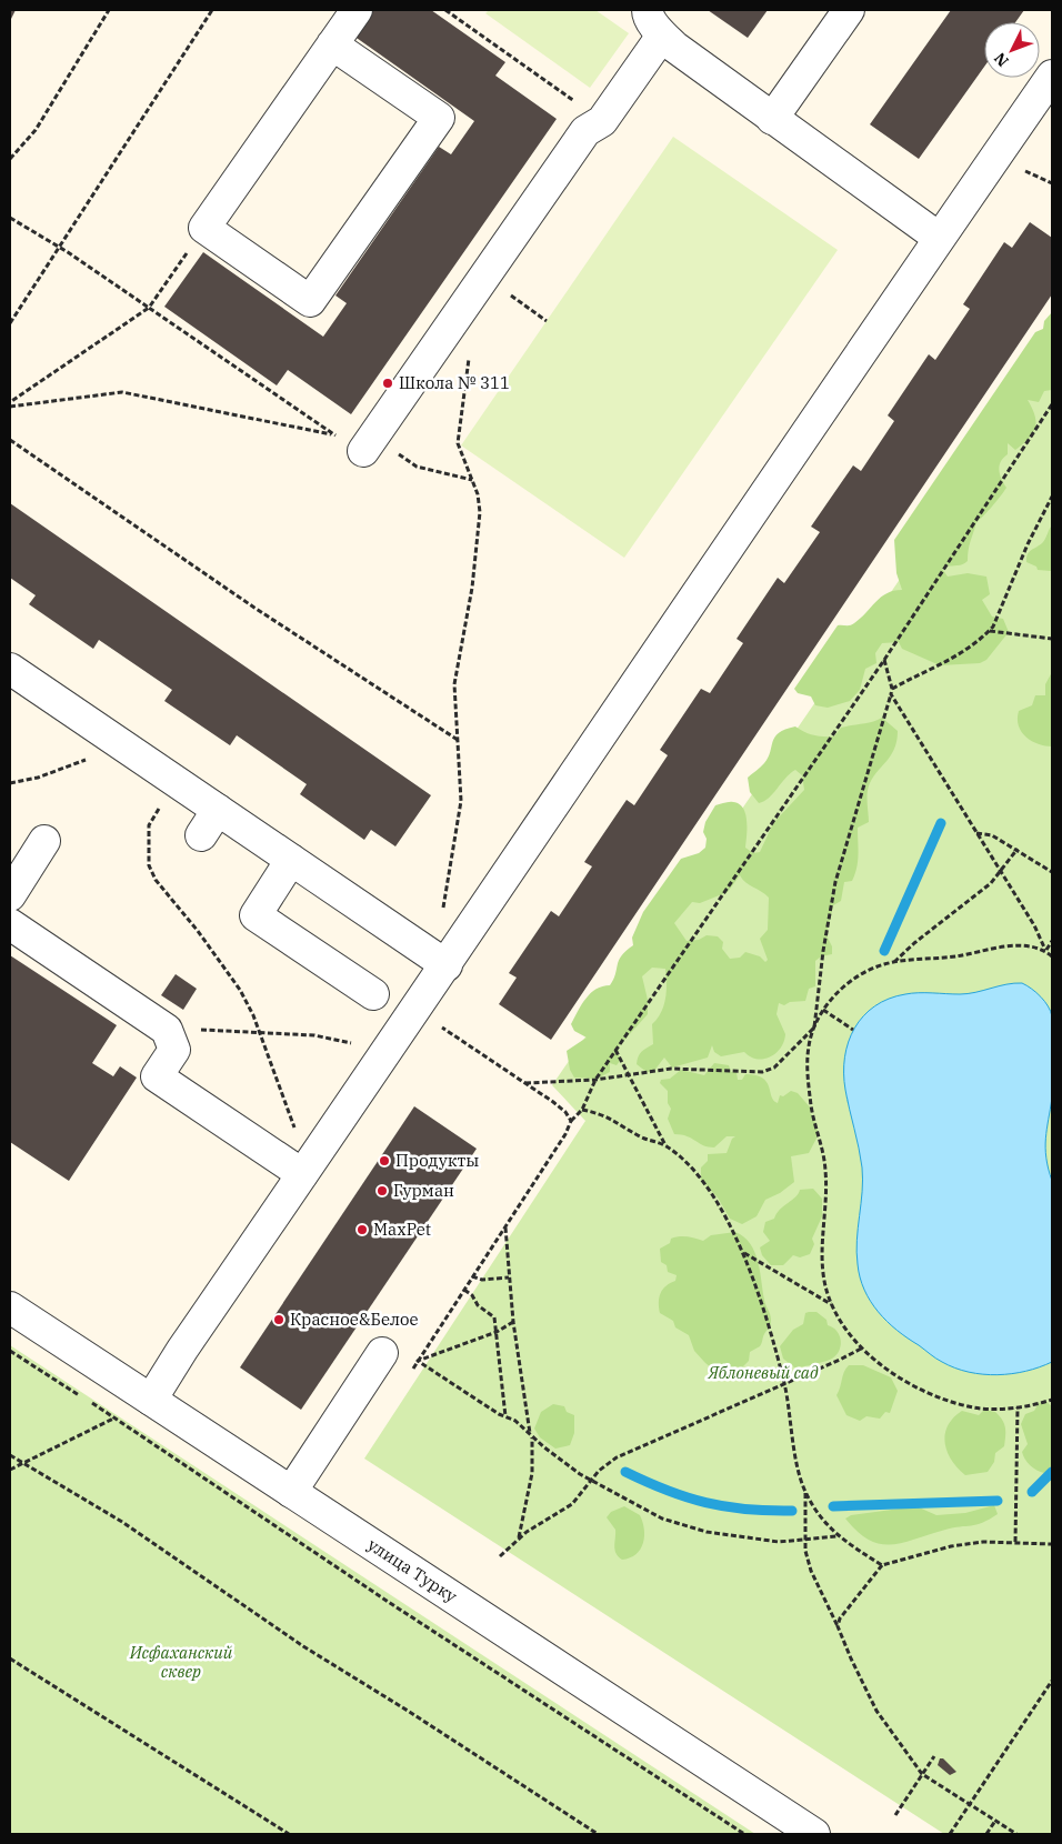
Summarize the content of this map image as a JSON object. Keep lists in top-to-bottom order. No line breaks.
{"streets":{"street":["улица Турку"]},"parks":["Яблоневый сад","Исфаханский сквер"],"places":["Школа № 311","Продукты","Гурман","MaxPet","Красное&Белое"],"north":"bottom left"}
